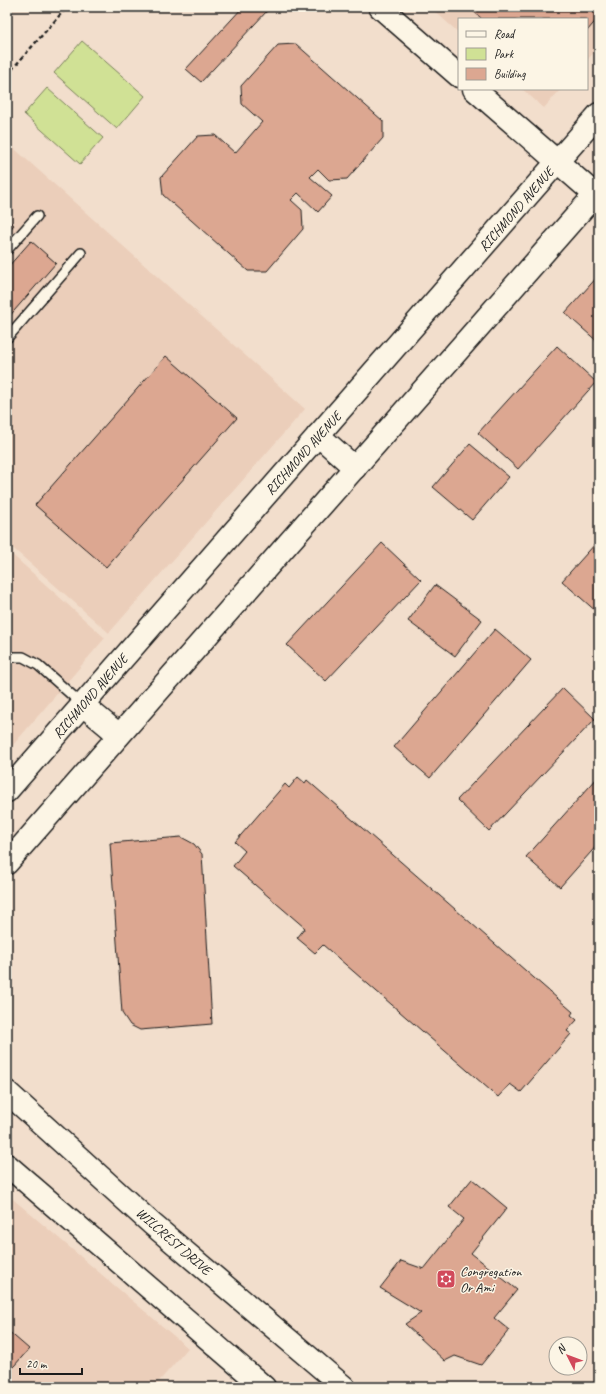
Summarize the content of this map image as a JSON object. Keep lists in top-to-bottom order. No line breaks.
{"streets":{"main road":["RICHMOND AVENUE","WILCREST DRIVE"]},"places":{"synagogue":["Congregation Or Ami"]},"legend":["Road","Park","Building"],"scale_bar":"20 m","north":"top left"}
